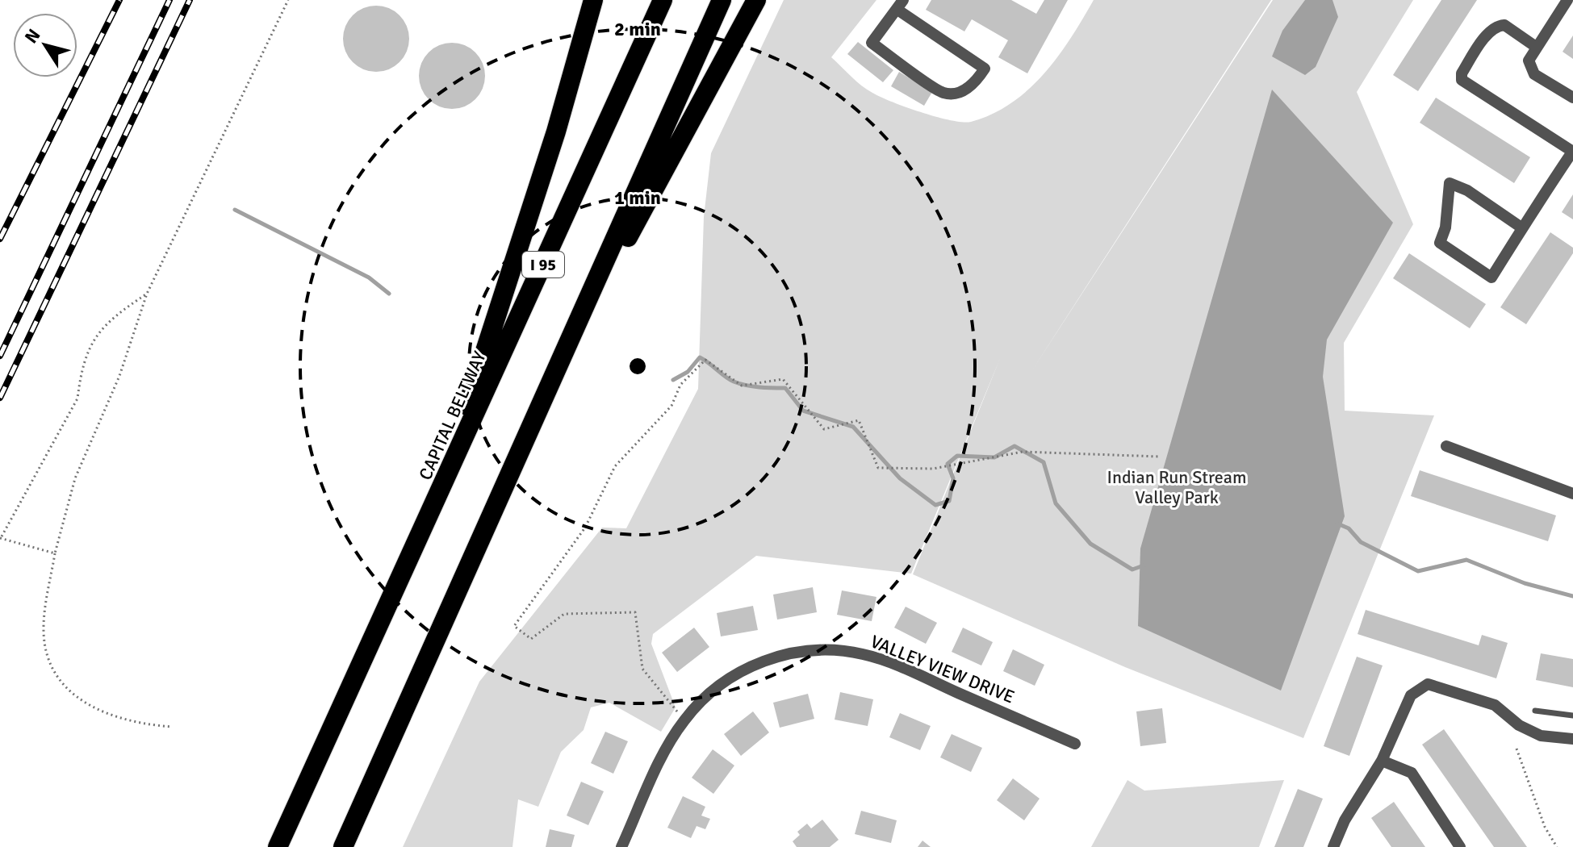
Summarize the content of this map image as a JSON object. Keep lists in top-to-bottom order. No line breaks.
{"streets":{"highway":["I 95","CAPITAL BELTWAY"],"street":["VALLEY VIEW DRIVE"]},"parks":["Indian Run Stream Valley Park"],"north":"top left","rings":["2 min","1 min"]}
